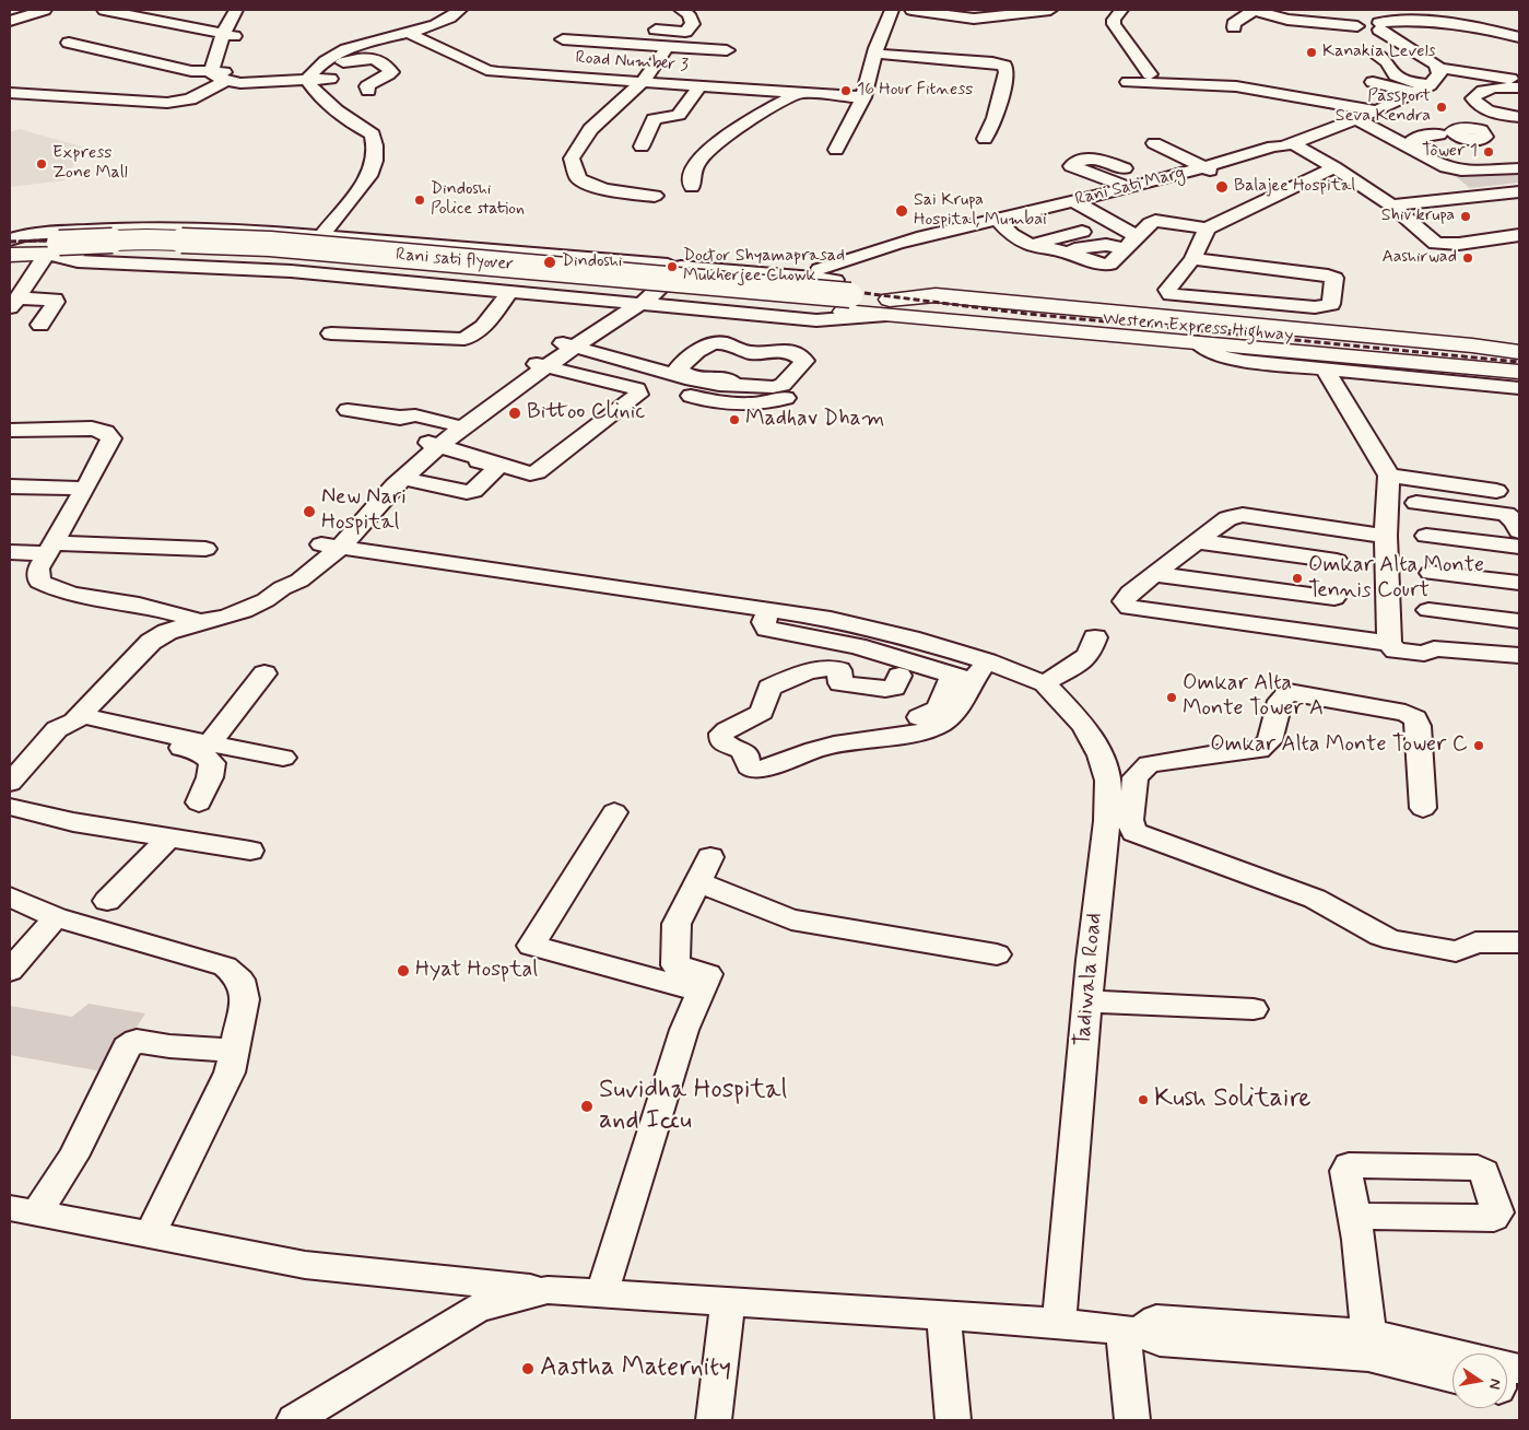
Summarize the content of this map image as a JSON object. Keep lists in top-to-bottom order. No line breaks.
{"streets":{"main road":["Rani sati flyover","Western Express Highway"],"street":["Road Number 3","Rani Sati Marg","Tadiwala Road"]},"crossings":[["Rani Sati Marg","Rani sati flyover"],["Rani Sati Marg","Western Express Highway"],["Rani sati flyover","Western Express Highway"]],"places":["Kanakia Levels","16 Hour Fitness","Passport Seva Kendra","Tower 1","Express Zone Mall","Balajee Hospital","Dindoshi Police station","Sai Krupa Hospital, Mumbai","Shiv krupa","Aashirwad","Dindoshi","Doctor Shyamaprasad Mukherjee Chowk","Bittoo Clinic","Madhav Dham","New Nari Hospital","Omkar Alta Monte Tennis Court","Omkar Alta Monte Tower A","Omkar Alta Monte Tower C","Hyat Hosptal","Kush Solitaire","Suvidha Hospital and Iccu","Aastha Maternity"],"north":"right"}
